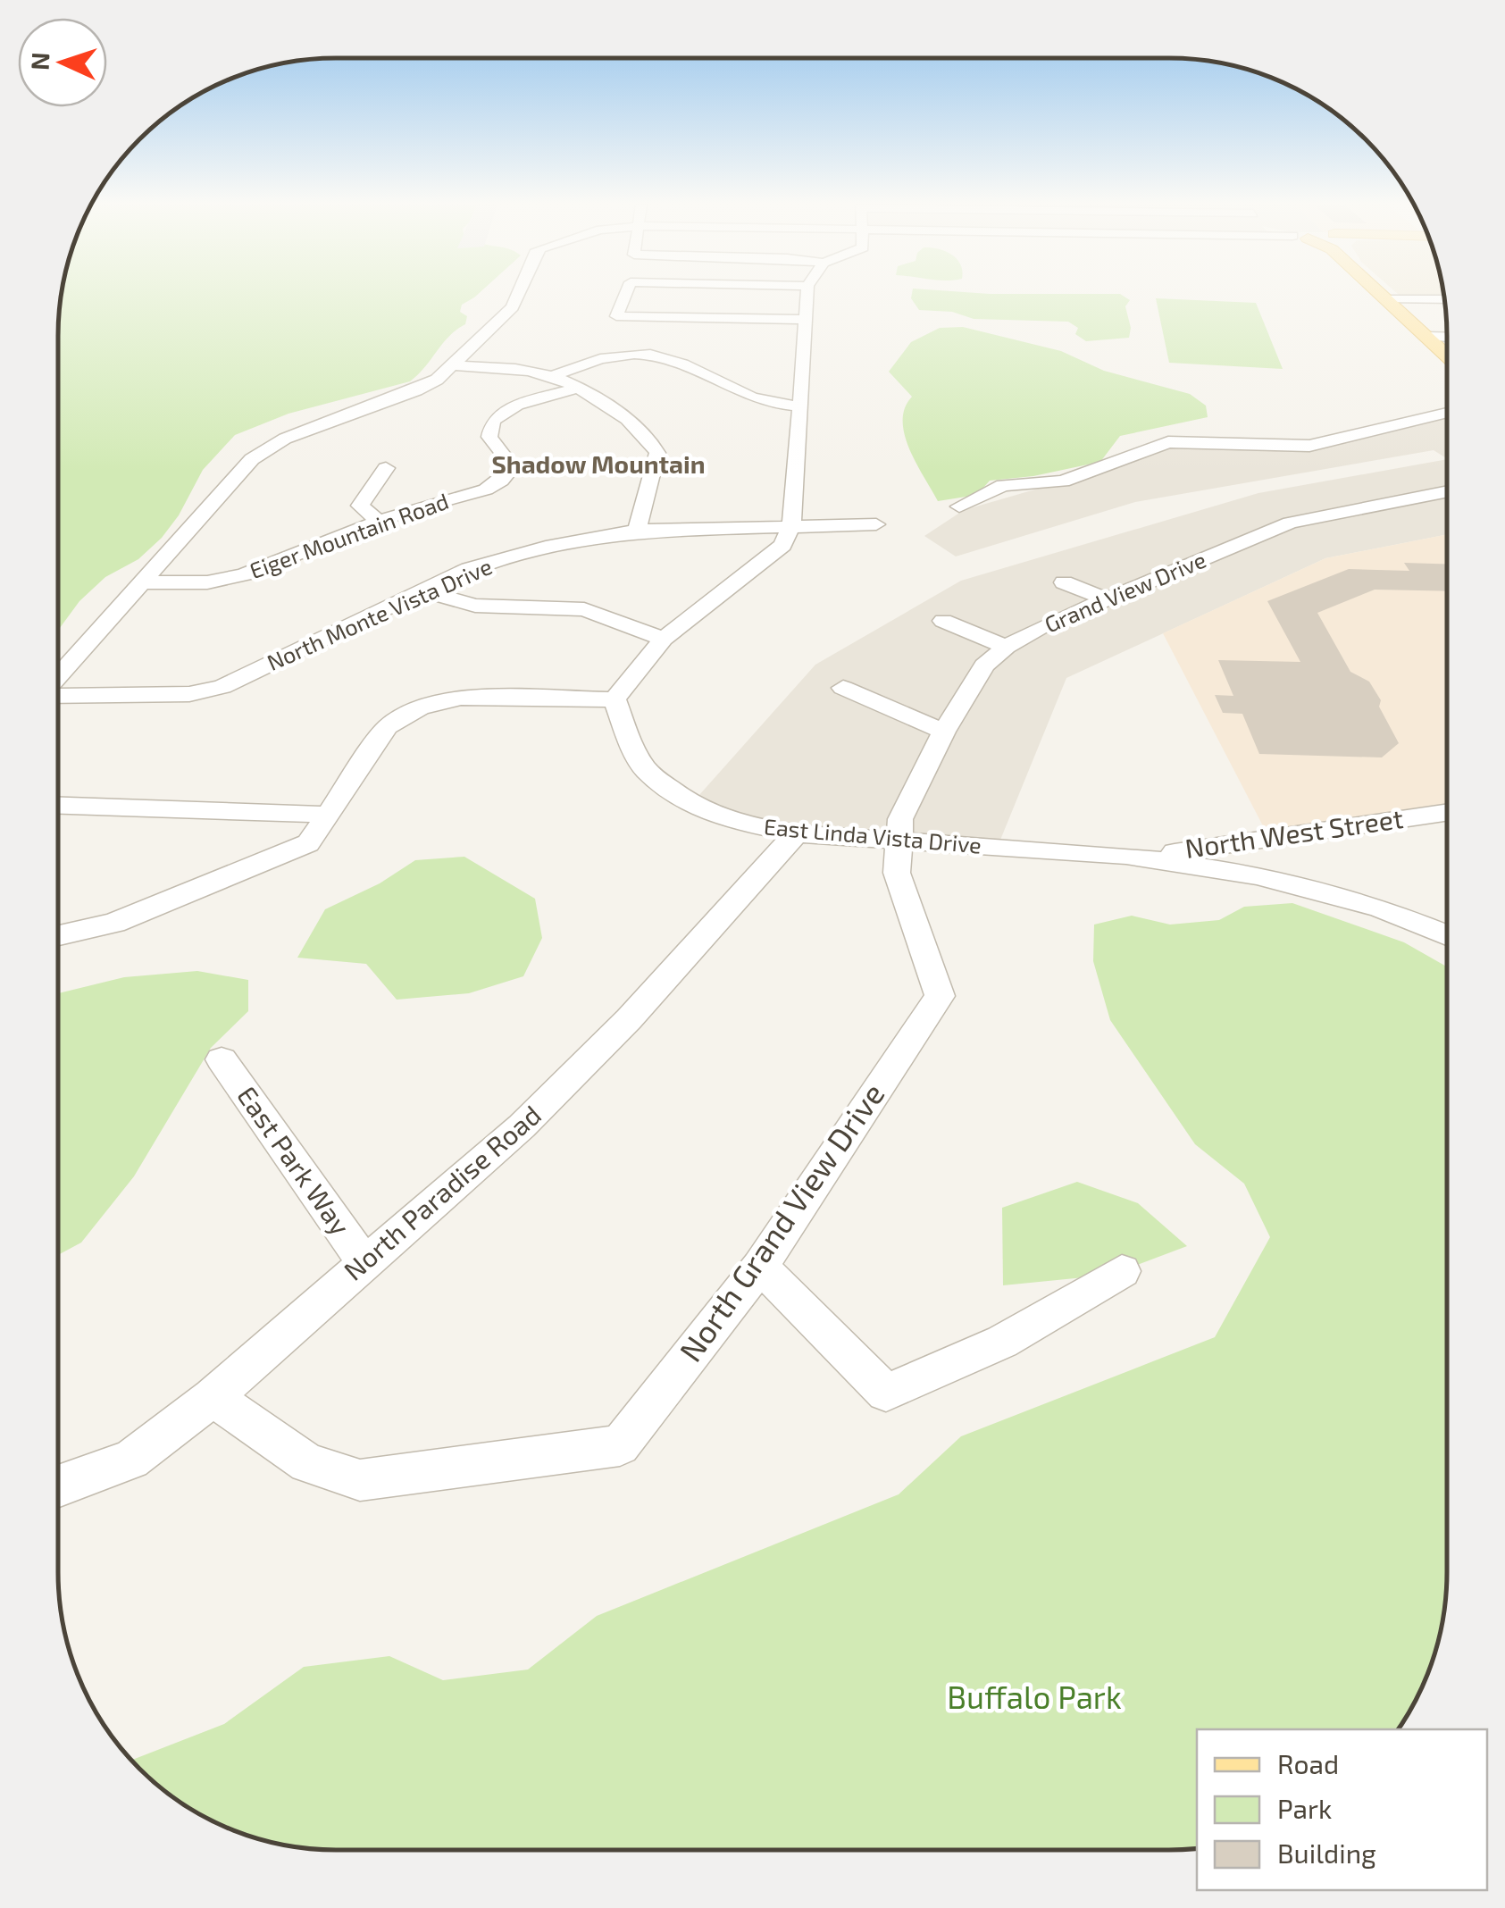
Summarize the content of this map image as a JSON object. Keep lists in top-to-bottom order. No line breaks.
{"streets":{"street":["Eiger Mountain Road","Grand View Drive","North Monte Vista Drive","North West Street","East Linda Vista Drive","East Park Way","North Paradise Road","North Grand View Drive"]},"crossings":[["Grand View Drive","East Linda Vista Drive"],["Grand View Drive","North Grand View Drive"],["North West Street","East Linda Vista Drive"],["East Linda Vista Drive","North Paradise Road"],["East Linda Vista Drive","North Grand View Drive"],["East Park Way","North Paradise Road"],["North Paradise Road","North Grand View Drive"]],"districts":["Shadow Mountain"],"parks":["Buffalo Park"],"legend":["Road","Park","Building"],"north":"left"}
